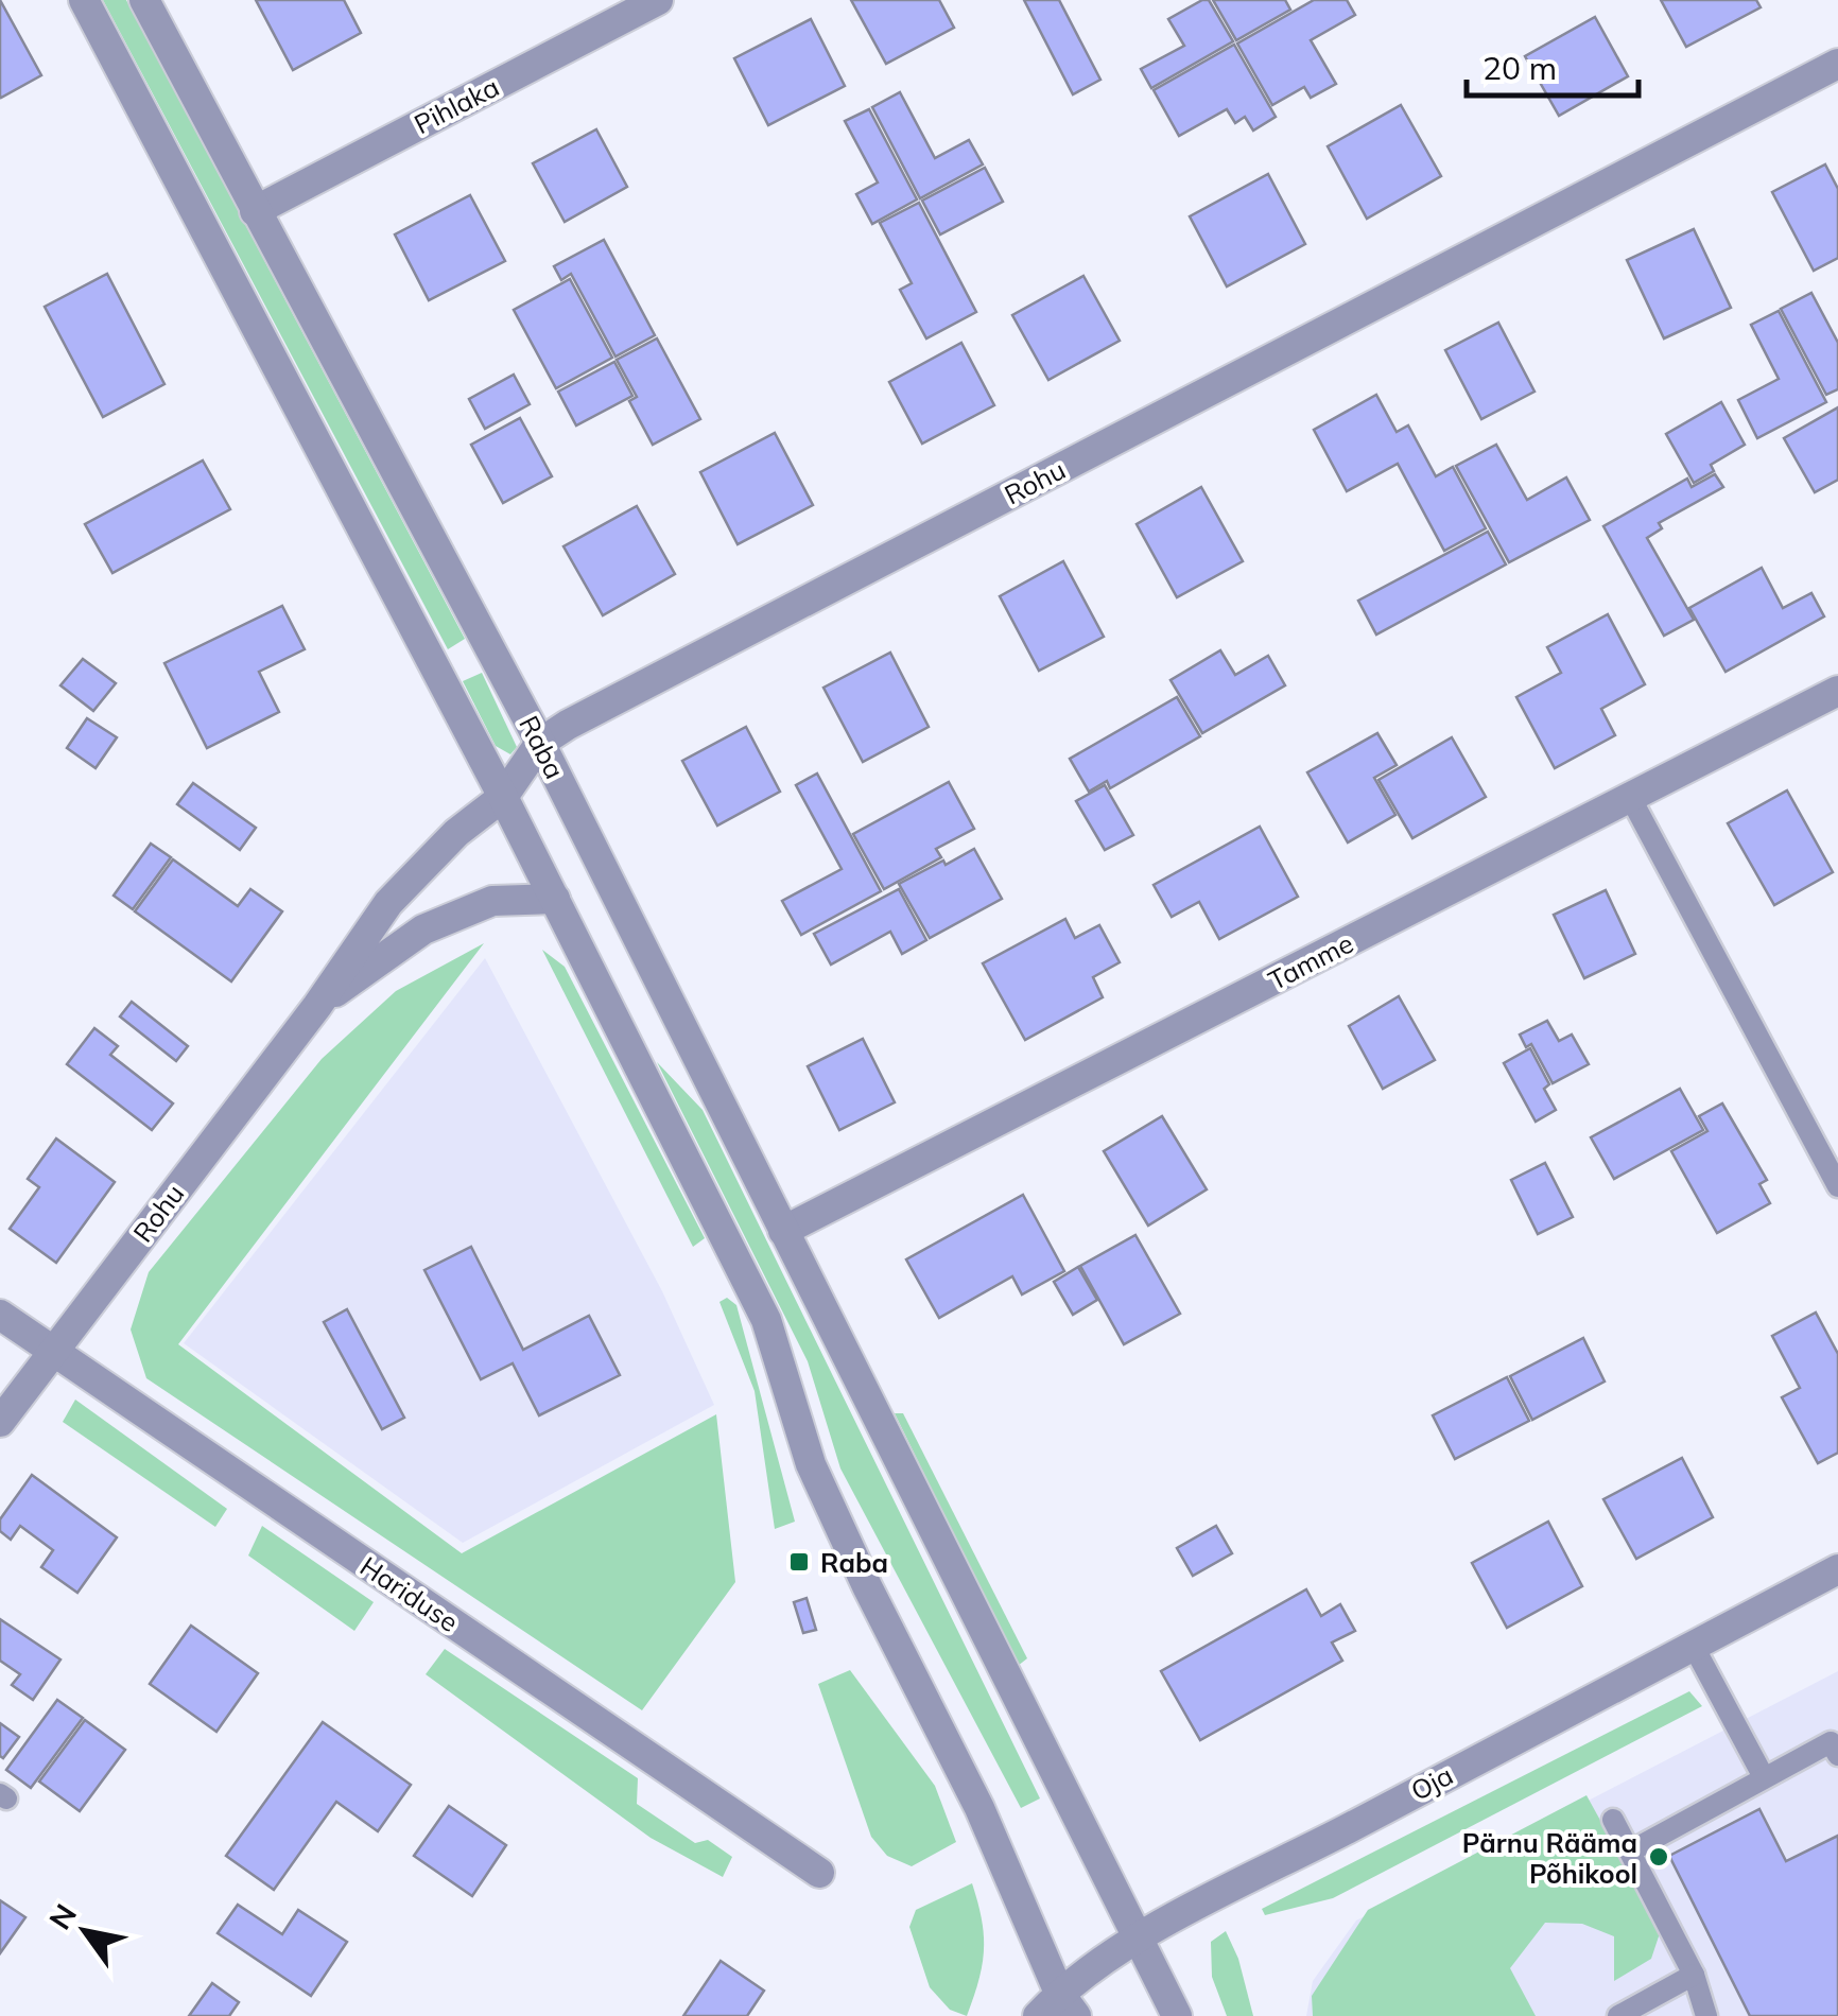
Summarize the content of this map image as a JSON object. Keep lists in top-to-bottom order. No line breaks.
{"streets":{"street":["Pihlaka","Rohu","Raba","Tamme","Hariduse","Oja"]},"crossings":[["Pihlaka","Raba"],["Rohu","Raba"],["Rohu","Hariduse"],["Raba","Tamme"],["Raba","Oja"]],"places":{"transit":["Raba"],"other":["Pärnu Rääma Põhikool"]},"scale_bar":"20 m","north":"top left"}
